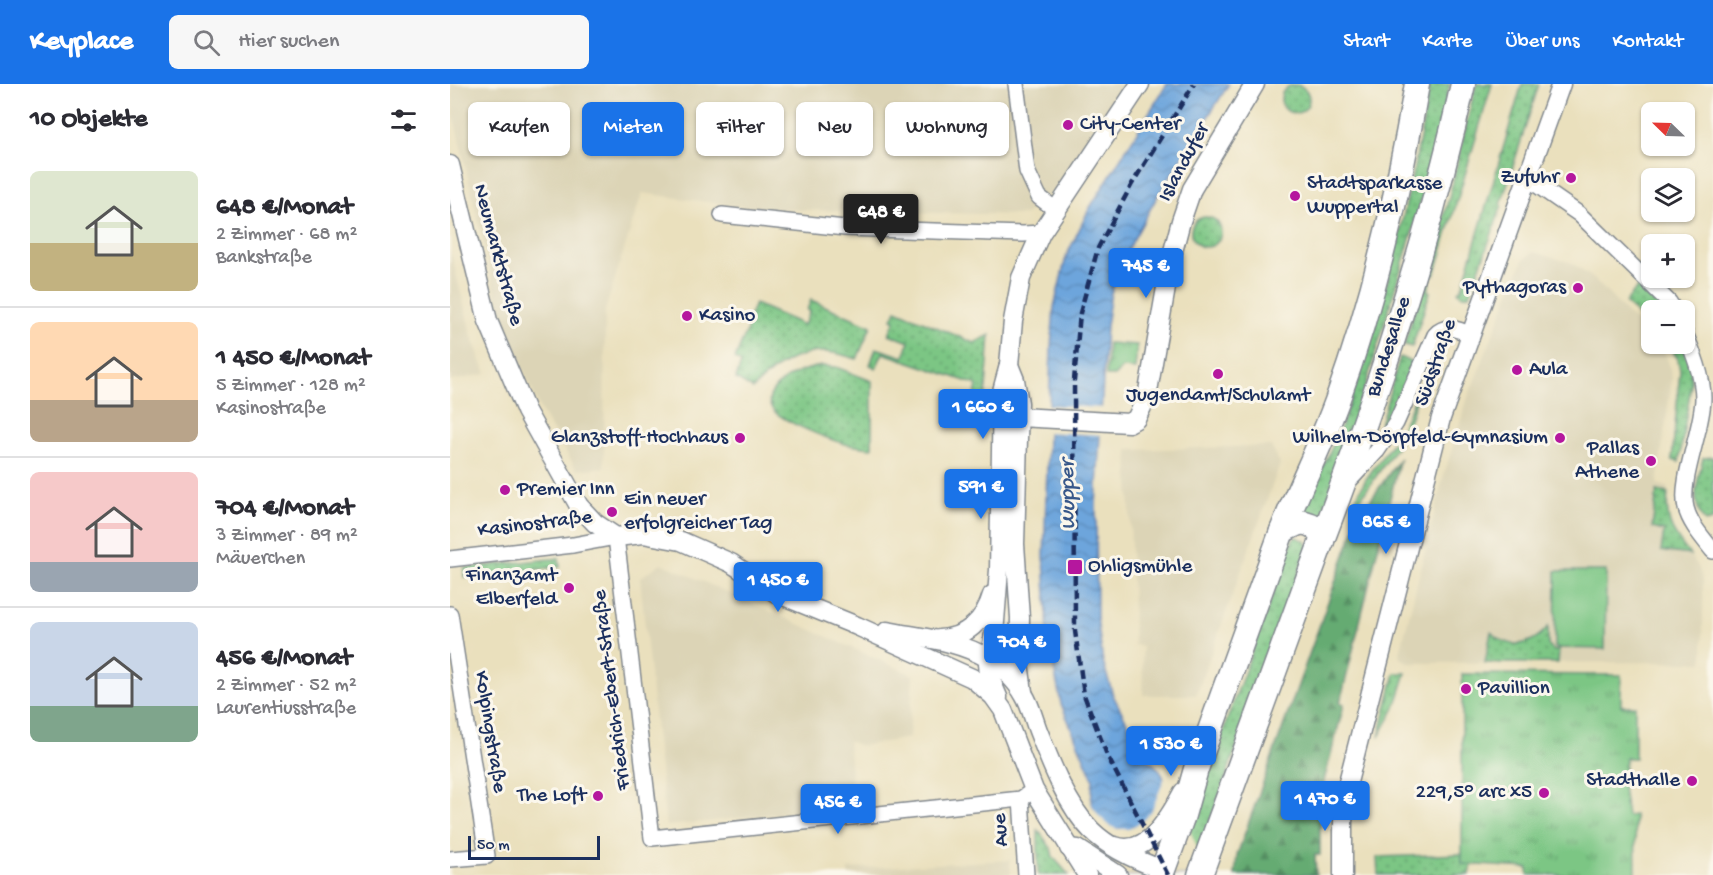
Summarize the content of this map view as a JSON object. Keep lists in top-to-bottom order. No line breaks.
{"streets":{"main road":["Bundesallee"],"street":["Islandufer","Neumarktstraße","Südstraße","Kasinostraße","Friedrich-Ebert-Straße","Kolpingstraße","Aue"]},"crossings":[["Neumarktstraße","Kasinostraße"],["Neumarktstraße","Friedrich-Ebert-Straße"],["Bundesallee","Kasinostraße"],["Kasinostraße","Friedrich-Ebert-Straße"],["Kasinostraße","Aue"],["Friedrich-Ebert-Straße","Aue"]],"water":["Wupper"],"places":{"other":["City-Center","Zufuhr","Stadtsparkasse Wuppertal","Pythagoras","Kasino","Aula","Jugendamt/Schulamt","Glanzstoff-Hochhaus","Wilhelm-Dörpfeld-Gymnasium","Pallas Athene","Premier Inn","Ein neuer erfolgreicher Tag","Finanzamt Elberfeld","Pavillion","Stadthalle","229,5° arc x5","The Loft"],"transit":["Ohligsmühle"]},"scale_bar":"50 m","north":"top left","page":{"header":"Keyplace","search":"Hier suchen","nav":["Start","Karte","Über uns","Kontakt"],"heading":"10 Objekte","map_buttons":["+","−"],"chip":["Kaufen","Mieten","Filter","Neu","Wohnung"],"list":[{"name":"648 €/Monat","note":"2 Zimmer · 68 m² · Bankstraße"},{"name":"1 450 €/Monat","note":"5 Zimmer · 128 m² · Kasinostraße"},{"name":"704 €/Monat","note":"3 Zimmer · 89 m² · Mäuerchen"},{"name":"456 €/Monat","note":"2 Zimmer · 52 m² · Laurentiusstraße"}],"price":["648 €","745 €","1 660 €","591 €","865 €","1 450 €","704 €","1 530 €","1 470 €","456 €"],"scale":"50 m"}}
